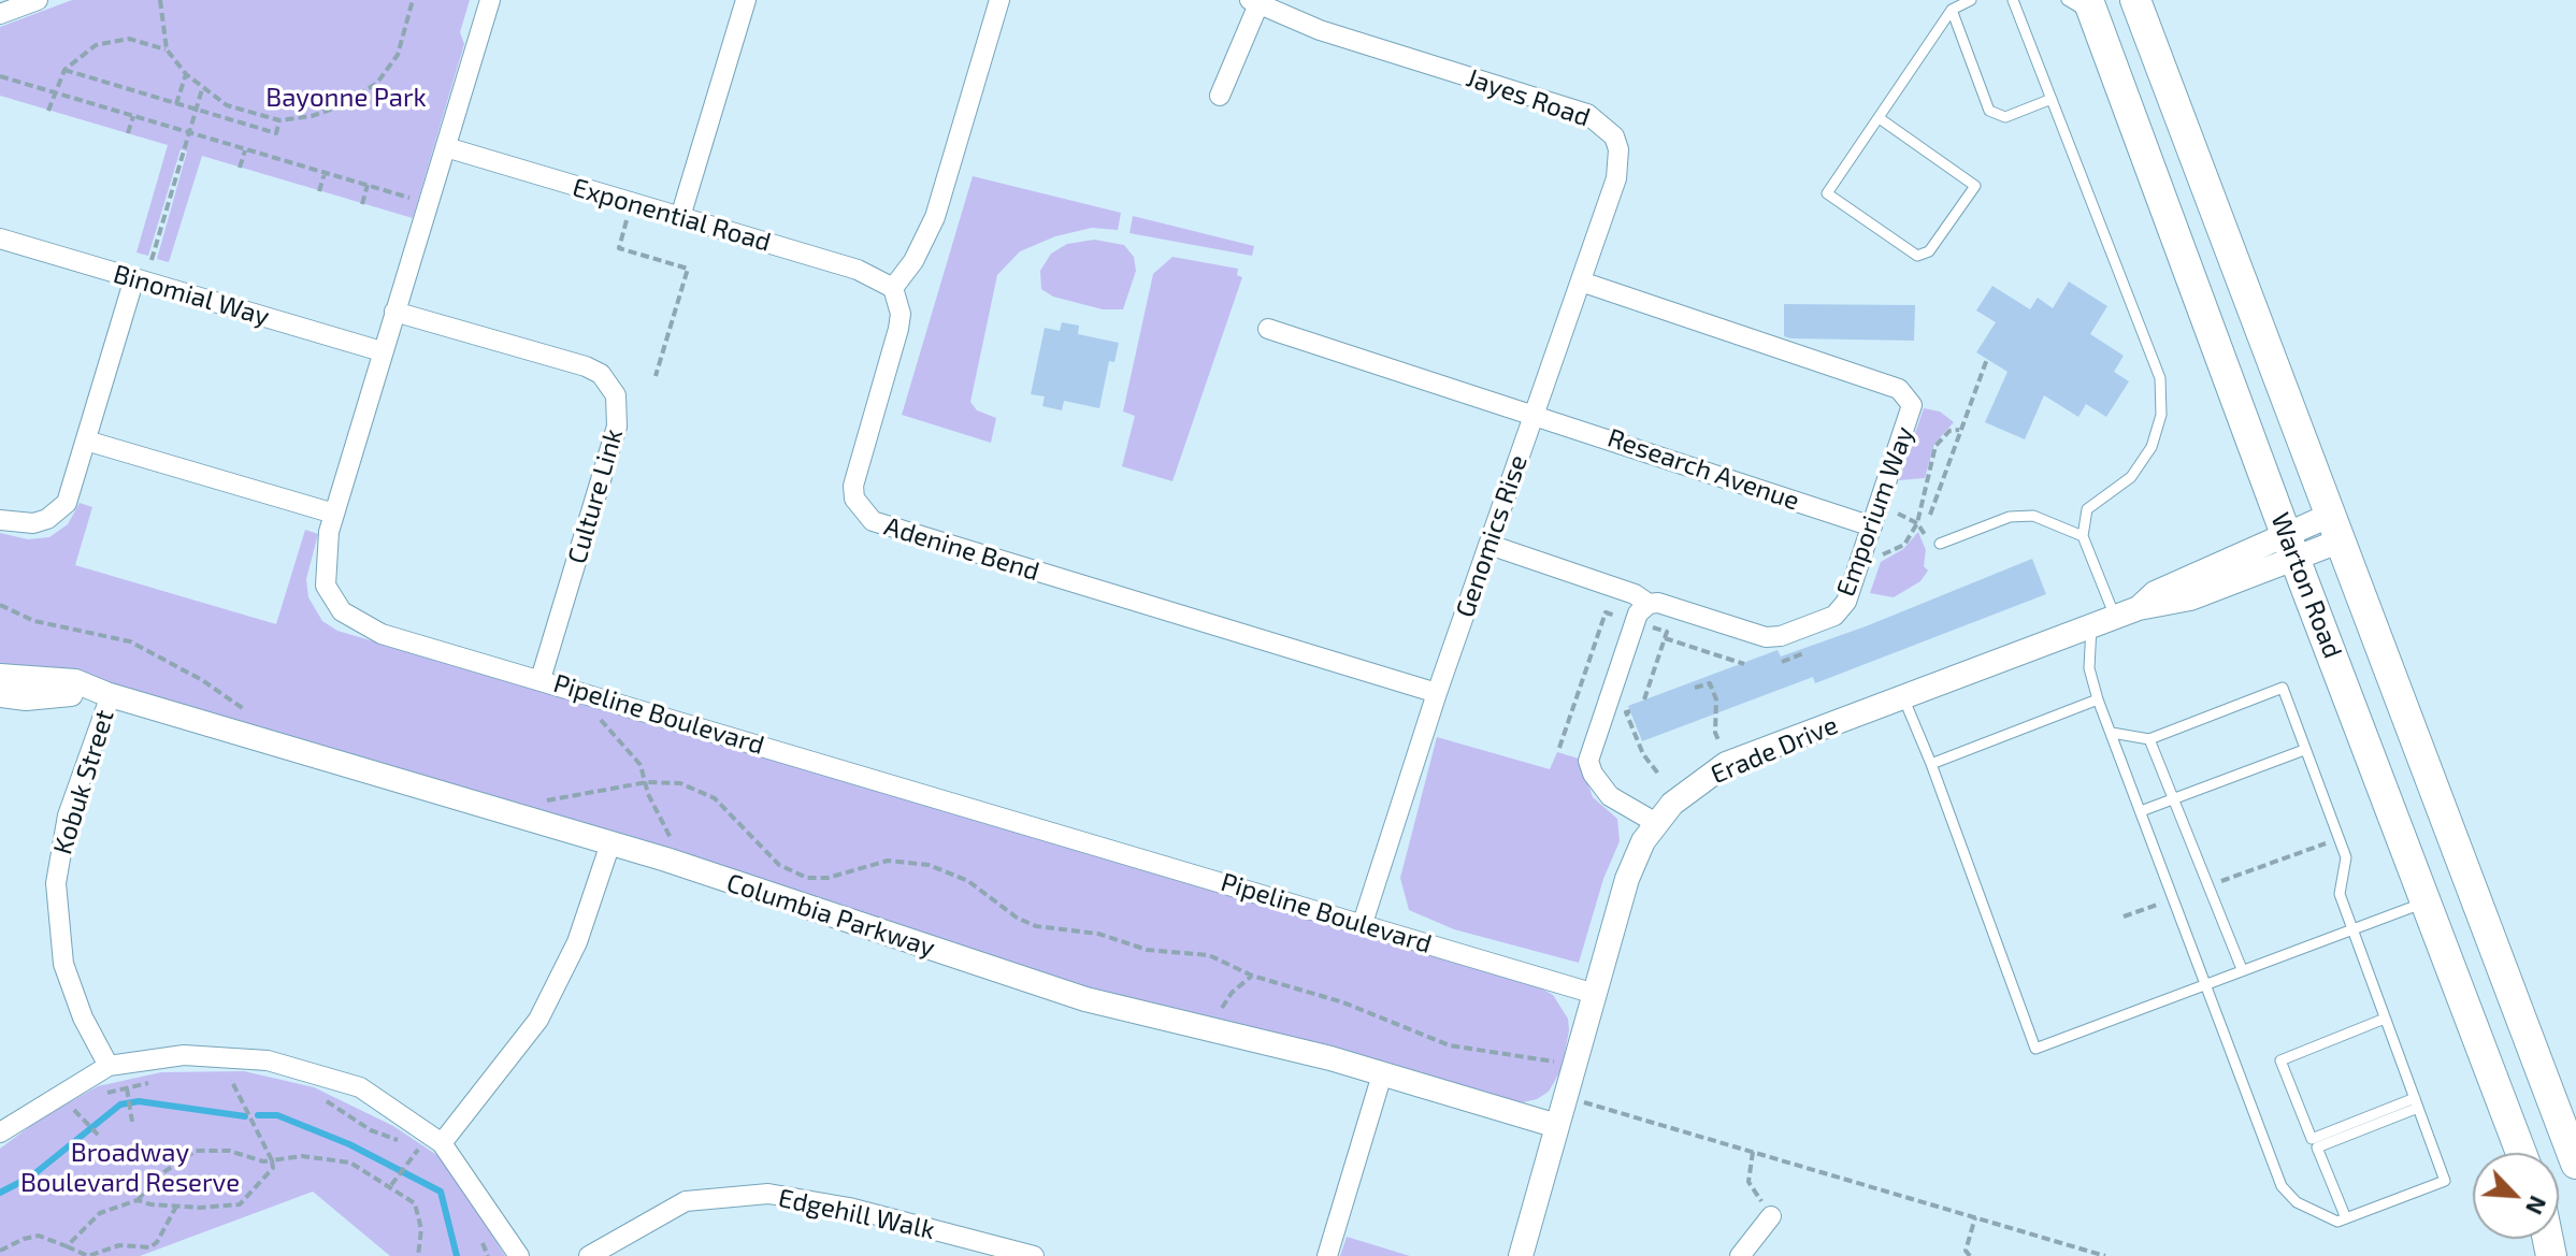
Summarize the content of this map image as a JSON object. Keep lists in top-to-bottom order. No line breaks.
{"streets":{"main road":["Warton Road"],"street":["Jayes Road","Exponential Road","Binomial Way","Research Avenue","Culture Link","Emporium Way","Genomics Rise","Adenine Bend","Pipeline Boulevard","Erade Drive","Kobuk Street","Columbia Parkway","Edgehill Walk"]},"crossings":[["Jayes Road","Research Avenue"],["Jayes Road","Emporium Way"],["Jayes Road","Genomics Rise"],["Exponential Road","Adenine Bend"],["Exponential Road","Pipeline Boulevard"],["Binomial Way","Pipeline Boulevard"],["Research Avenue","Emporium Way"],["Research Avenue","Genomics Rise"],["Culture Link","Pipeline Boulevard"],["Emporium Way","Genomics Rise"],["Genomics Rise","Adenine Bend"],["Genomics Rise","Pipeline Boulevard"],["Warton Road","Erade Drive"],["Pipeline Boulevard","Erade Drive"],["Erade Drive","Columbia Parkway"],["Kobuk Street","Columbia Parkway"]],"parks":["Bayonne Park","Broadway Boulevard Reserve"],"north":"bottom right"}
